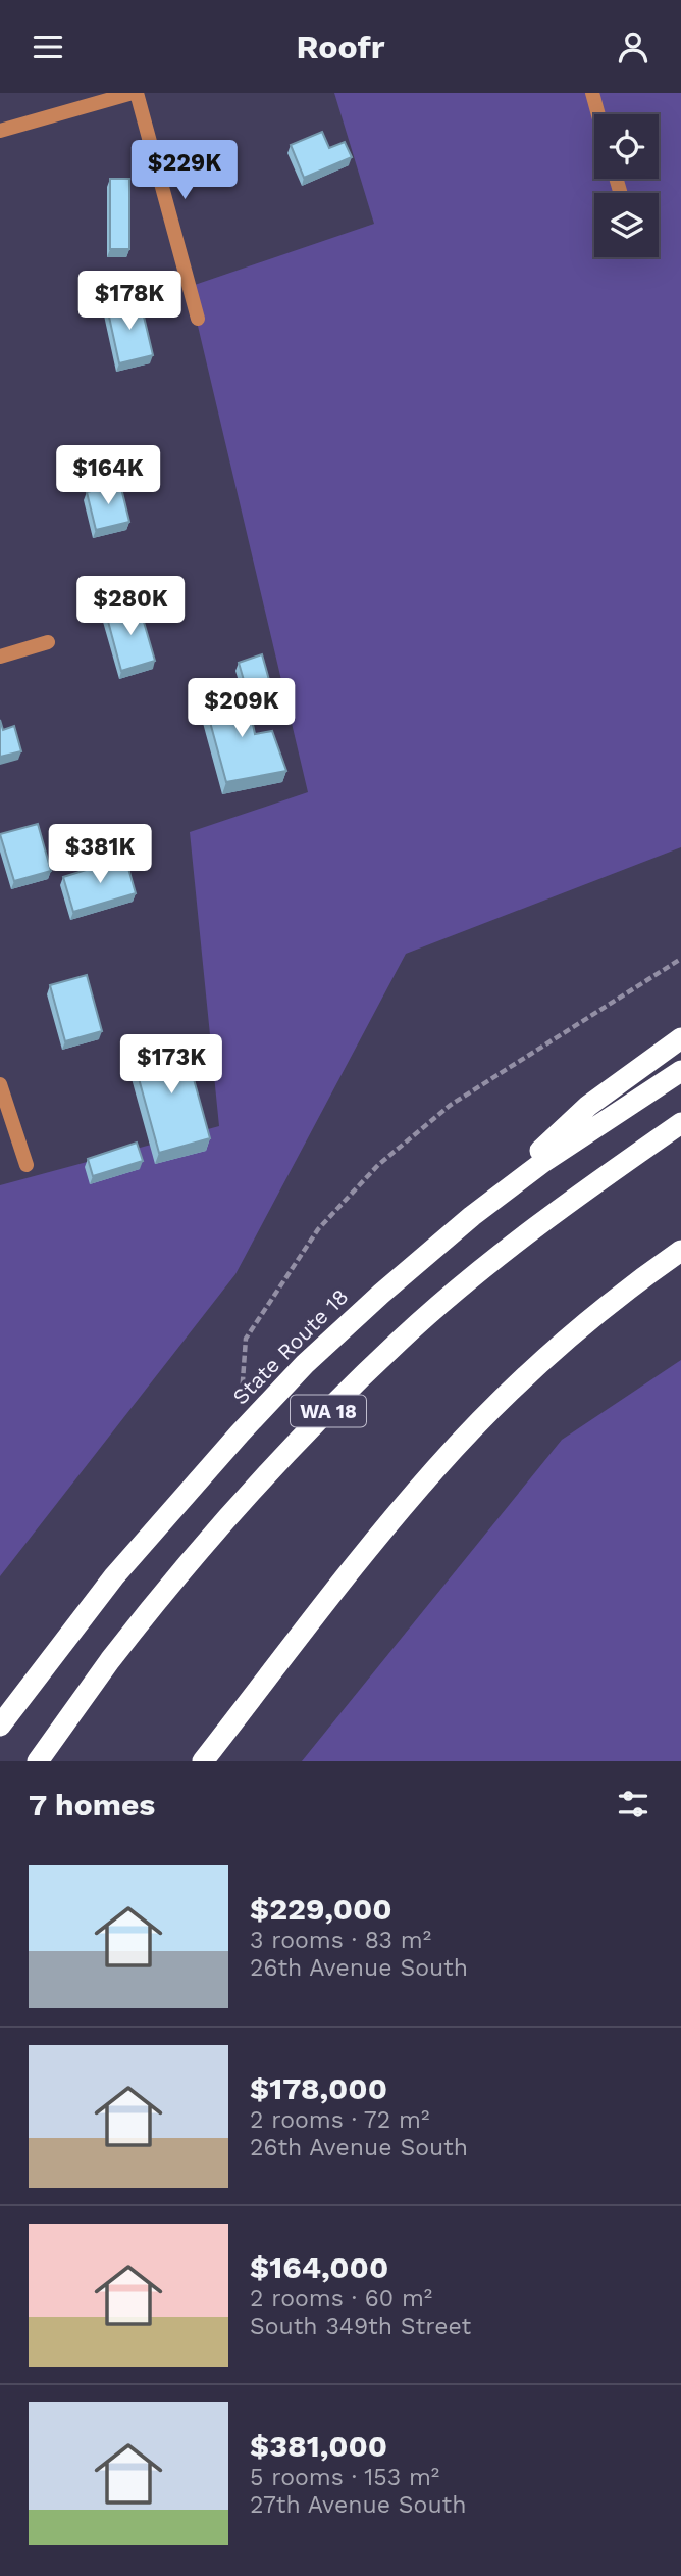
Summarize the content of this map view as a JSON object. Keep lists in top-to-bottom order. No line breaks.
{"streets":{"highway":["State Route 18","WA 18"]},"page":{"header":"Roofr","price":["$229K","$178K","$164K","$280K","$209K","$381K","$173K"],"heading":"7 homes","list":[{"name":"$229,000","note":"3 rooms · 83 m² · 26th Avenue South"},{"name":"$178,000","note":"2 rooms · 72 m² · 26th Avenue South"},{"name":"$164,000","note":"2 rooms · 60 m² · South 349th Street"},{"name":"$381,000","note":"5 rooms · 153 m² · 27th Avenue South"}]}}
